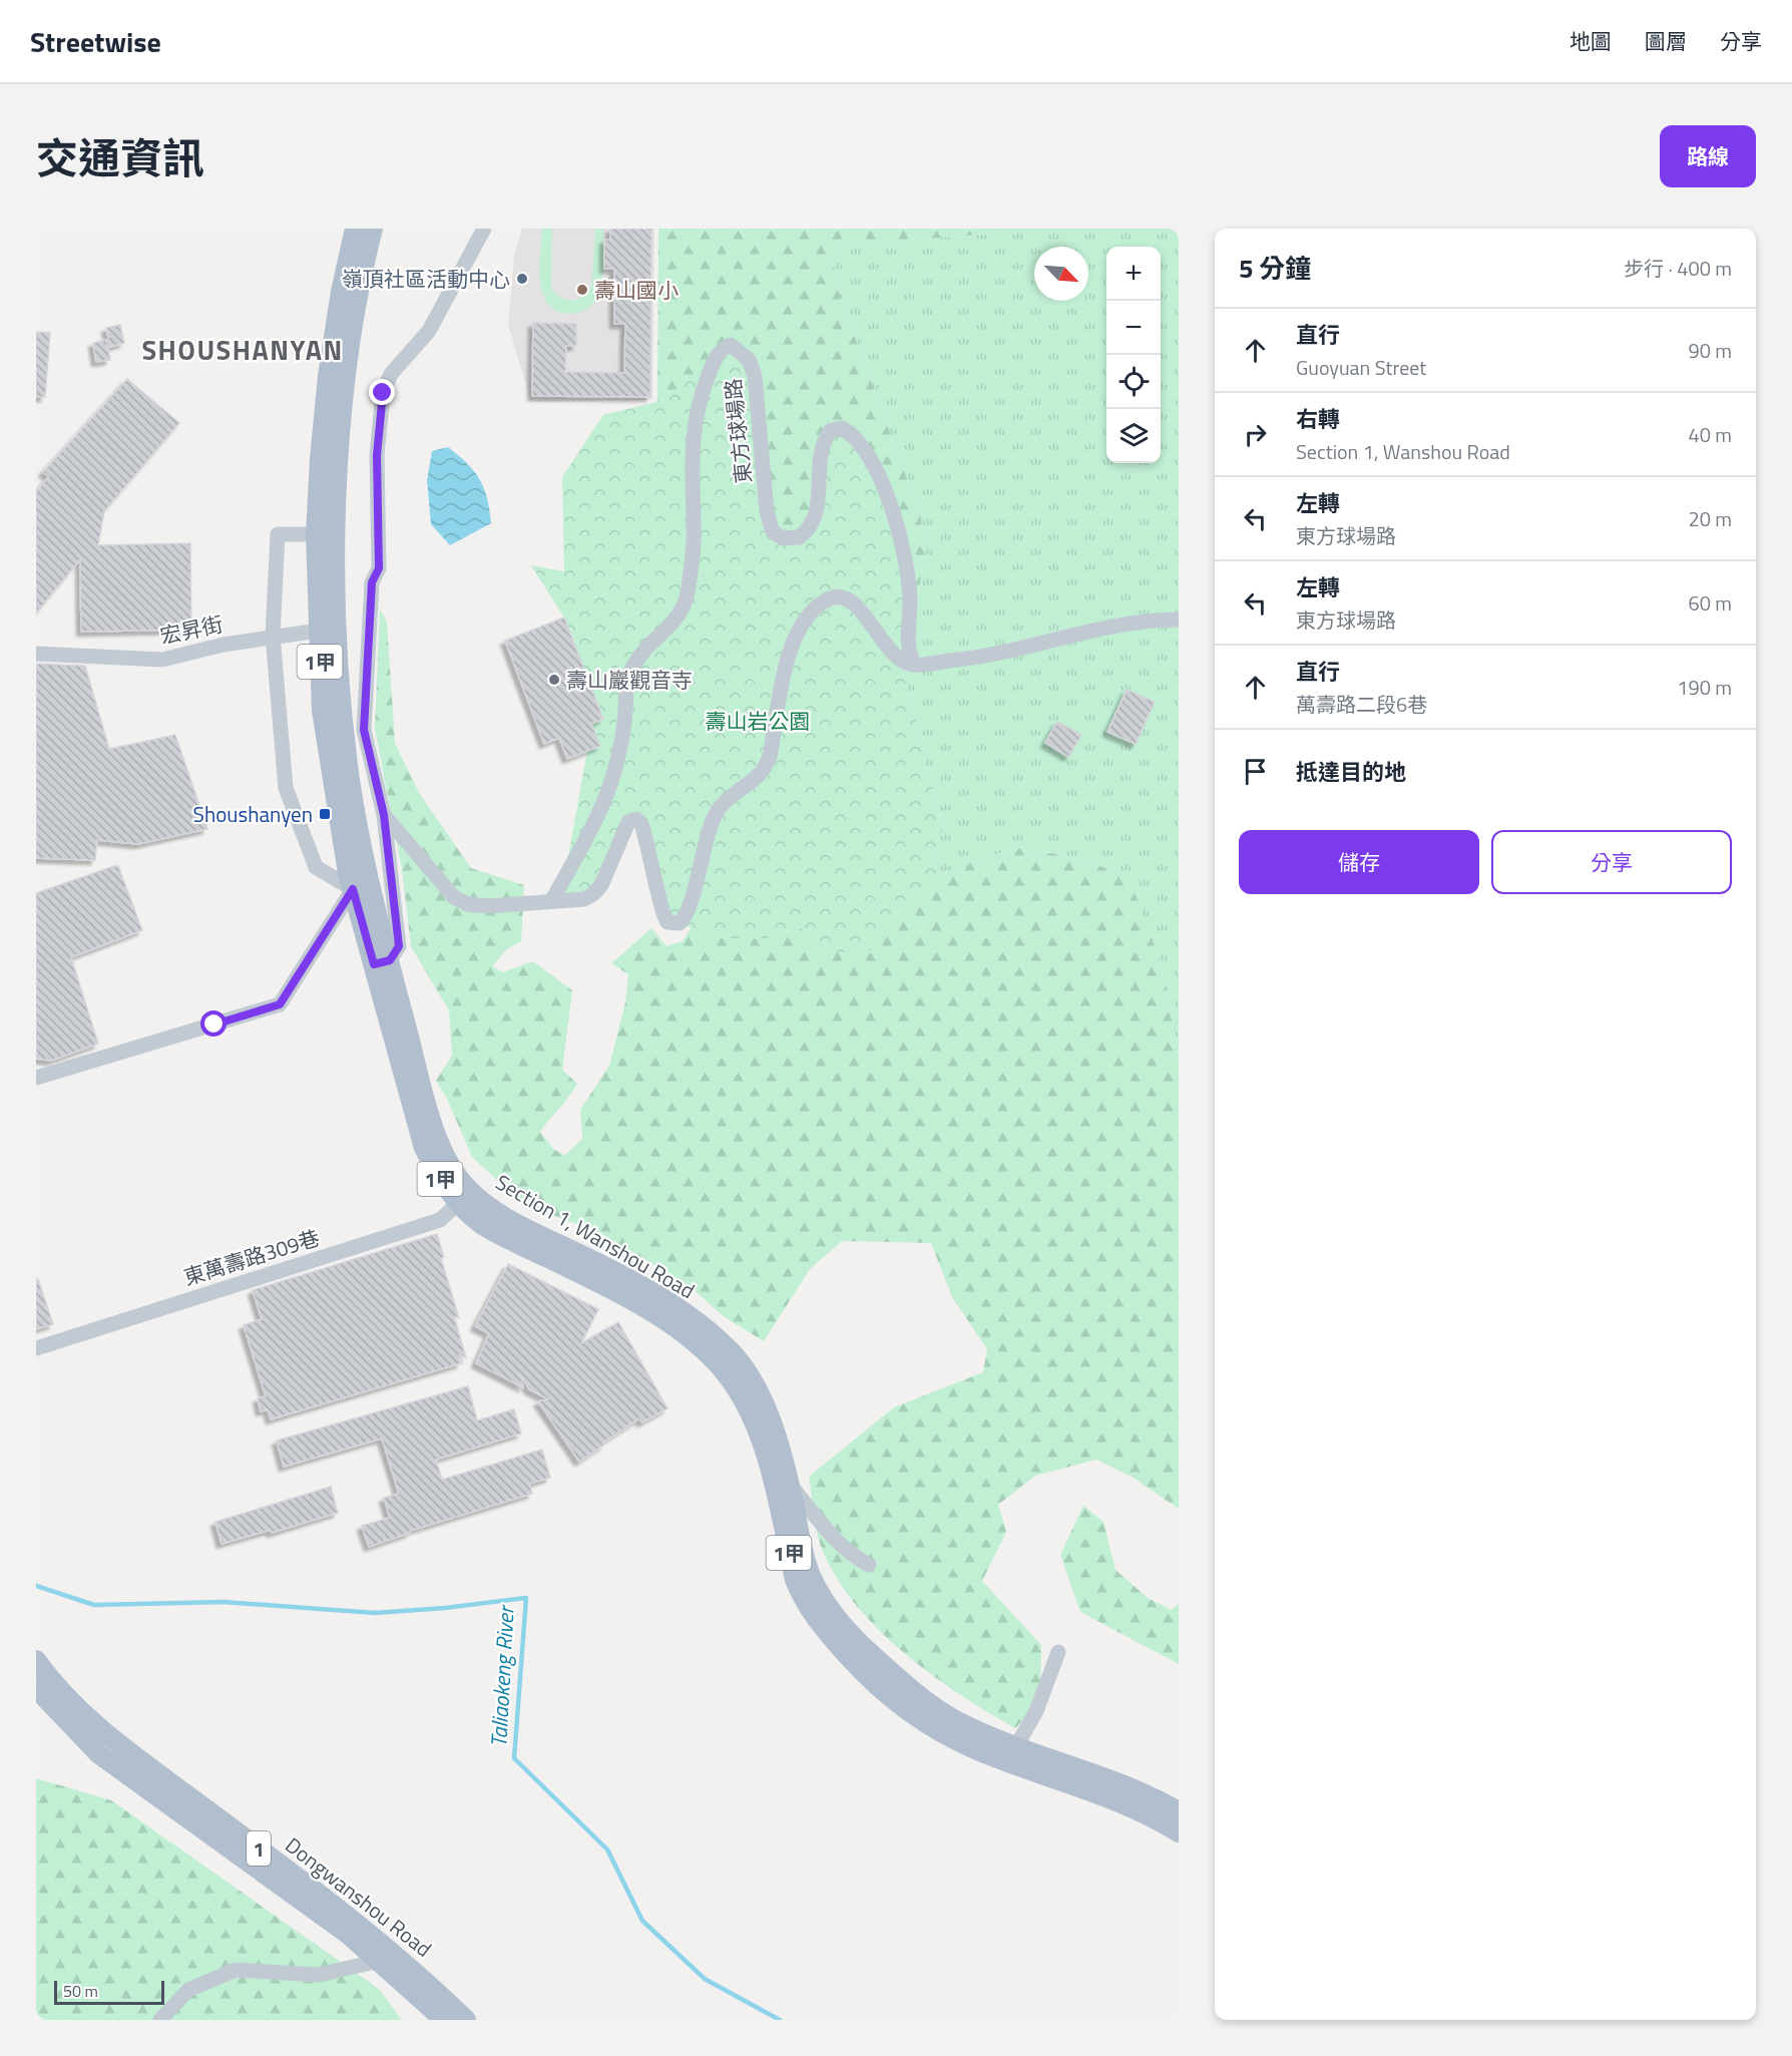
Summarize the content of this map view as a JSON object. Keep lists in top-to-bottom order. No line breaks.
{"streets":{"main road":["1甲","Section 1, Wanshou Road","1","Dongwanshou Road"],"street":["東方球場路","宏昇街","東萬壽路309巷"]},"crossings":[["宏昇街","Section 1, Wanshou Road"],["Section 1, Wanshou Road","東萬壽路309巷"],["1","Dongwanshou Road"]],"districts":["SHOUSHANYAN"],"water":["Taliaokeng River"],"parks":["壽山岩公園"],"places":{"other":["嶺頂社區活動中心","壽山國小","壽山巖觀音寺"],"transit":["Shoushanyen"]},"scale_bar":"50 m","north":"bottom right","page":{"header":"Streetwise","nav":["地圖","圖層","分享"],"title":"交通資訊","buttons":["路線",["儲存","分享"]],"heading":["5 分鐘","步行 · 400 m"],"map_buttons":["+","−"],"list":[["直行","Guoyuan Street","90 m"],["右轉","Section 1, Wanshou Road","40 m"],["左轉","東方球場路","20 m"],["左轉","東方球場路","60 m"],["直行","萬壽路二段6巷","190 m"],"抵達目的地"],"scale":"50 m"}}
